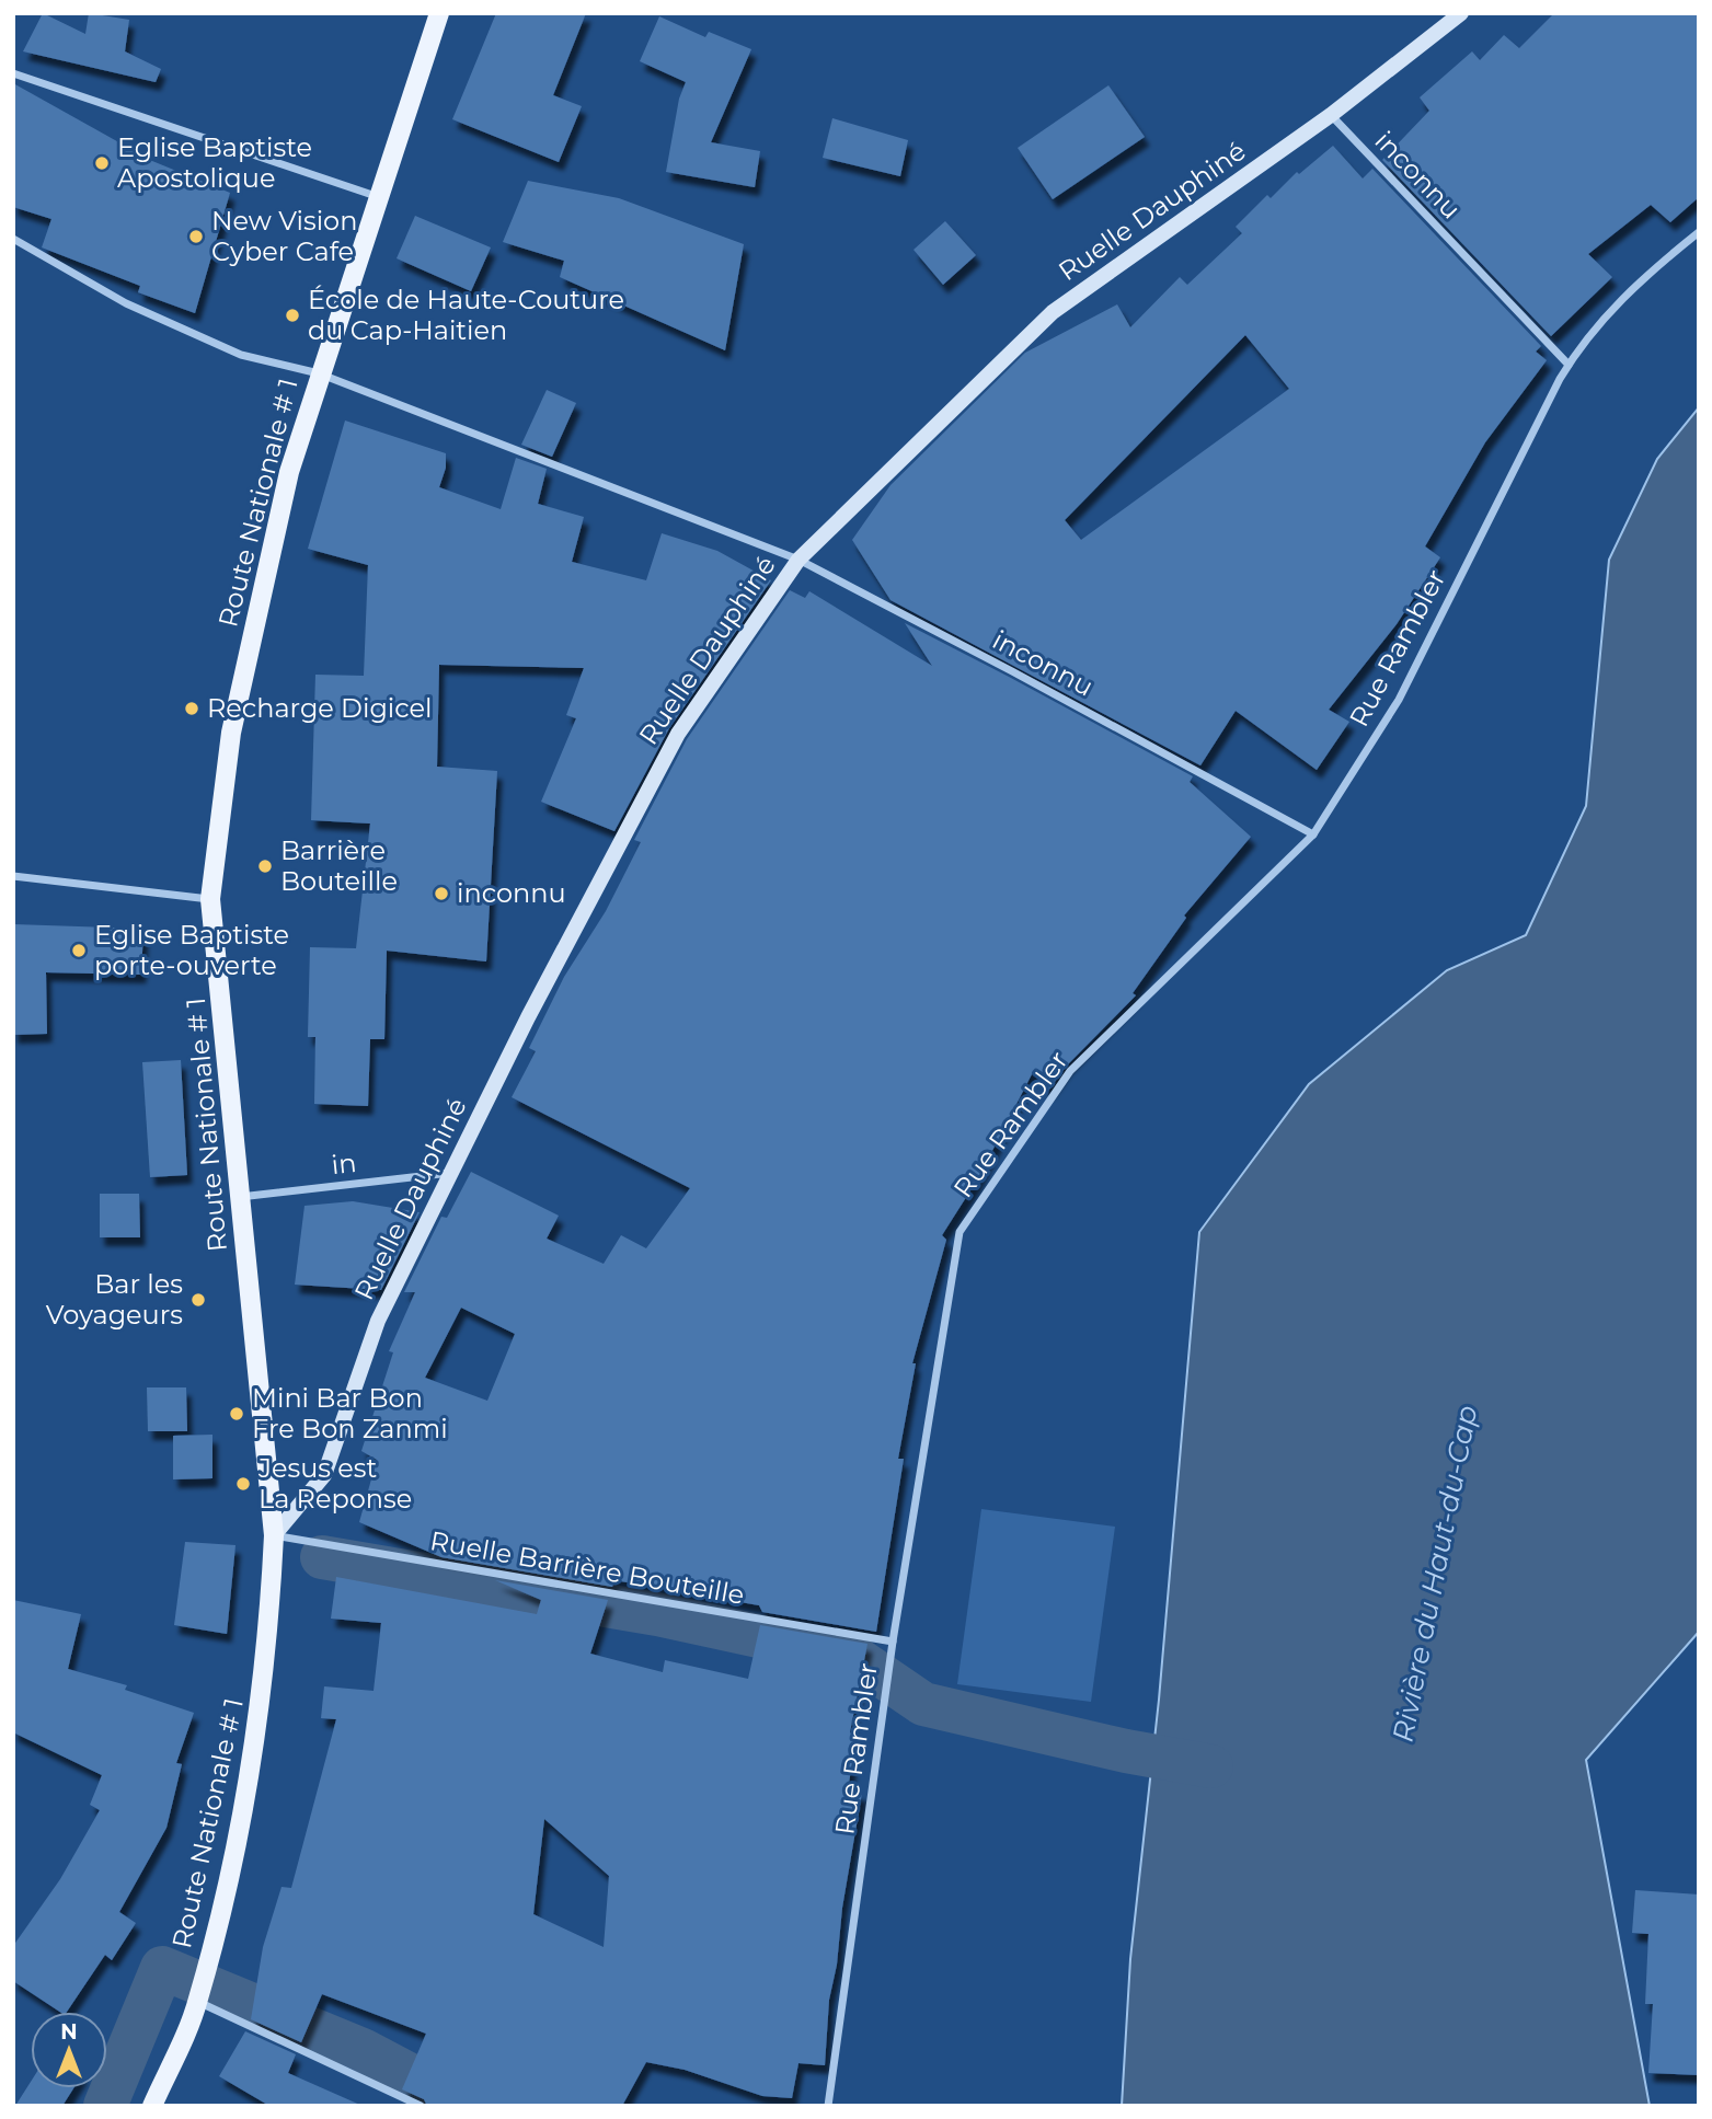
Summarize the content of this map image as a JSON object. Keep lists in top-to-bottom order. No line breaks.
{"streets":{"main road":["Route Nationale # 1"],"street":["inconnu","Ruelle Dauphiné","Rue Rambler","in","Ruelle Barrière Bouteille"]},"crossings":[["inconnu","Ruelle Dauphiné"],["inconnu","Route Nationale # 1"],["inconnu","Rue Rambler"],["Ruelle Dauphiné","Route Nationale # 1"],["Ruelle Dauphiné","in"],["Ruelle Dauphiné","Ruelle Barrière Bouteille"],["Route Nationale # 1","in"],["Route Nationale # 1","Ruelle Barrière Bouteille"],["Rue Rambler","Ruelle Barrière Bouteille"]],"water":["Rivière du Haut-du-Cap"],"places":["Eglise Baptiste Apostolique","New Vision Cyber Cafe","École de Haute-Couture du Cap-Haitien","Recharge Digicel","Barrière Bouteille","inconnu","Eglise Baptiste porte-ouverte","Bar les Voyageurs","Mini Bar Bon Fre Bon Zanmi","Jesus est La Reponse"],"north":"top"}
